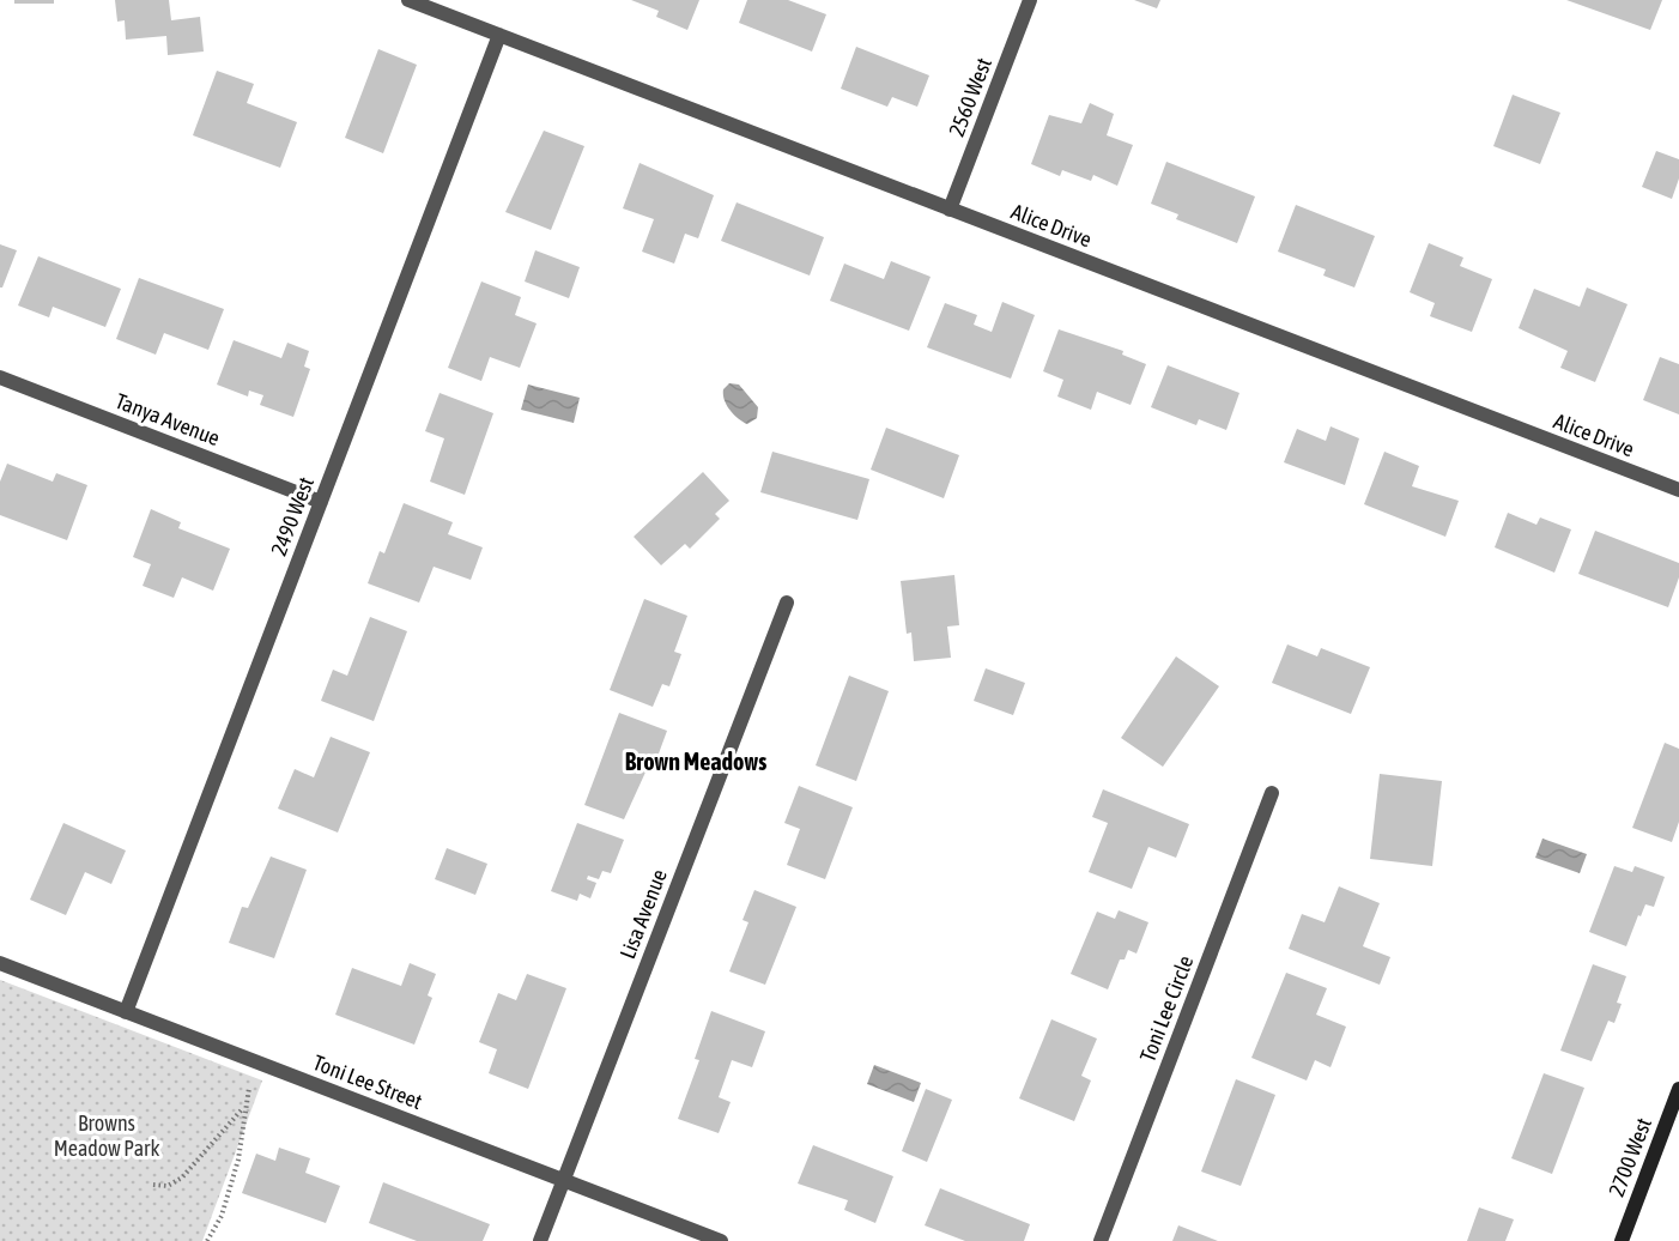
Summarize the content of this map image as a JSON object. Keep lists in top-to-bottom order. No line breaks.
{"streets":{"main road":["2700 West"],"street":["2560 West","Alice Drive","Tanya Avenue","2490 West","Lisa Avenue","Toni Lee Circle","Toni Lee Street"]},"crossings":[["2560 West","Alice Drive"],["Alice Drive","2490 West"],["Tanya Avenue","2490 West"],["2490 West","Toni Lee Street"],["Lisa Avenue","Toni Lee Street"]],"districts":["Brown Meadows"],"parks":["Browns Meadow Park"]}
